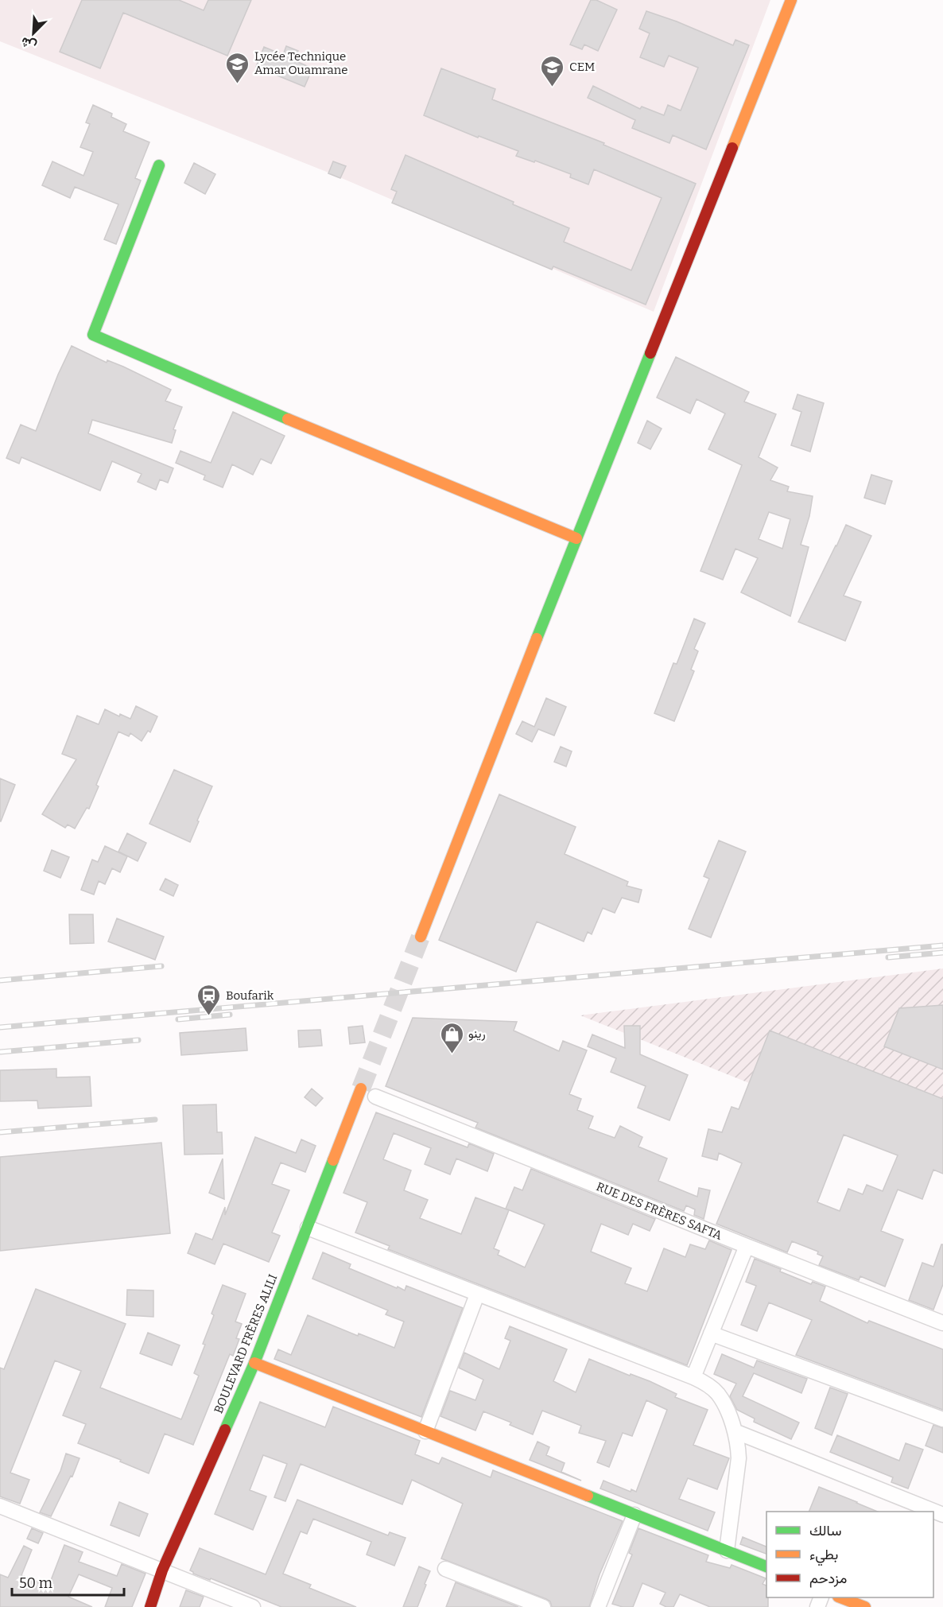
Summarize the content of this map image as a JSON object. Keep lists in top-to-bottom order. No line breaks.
{"streets":{"main road":["BOULEVARD FRÈRES ALILI"],"street":["RUE DES FRÈRES SAFTA"]},"places":{"school or university":["Lycée Technique Amar Ouamrane","CEM"],"station":["Boufarik"],"shop":["رينو"]},"legend":["سالك","بطيء","مزدحم"],"scale_bar":"50 m","north":"bottom left"}
